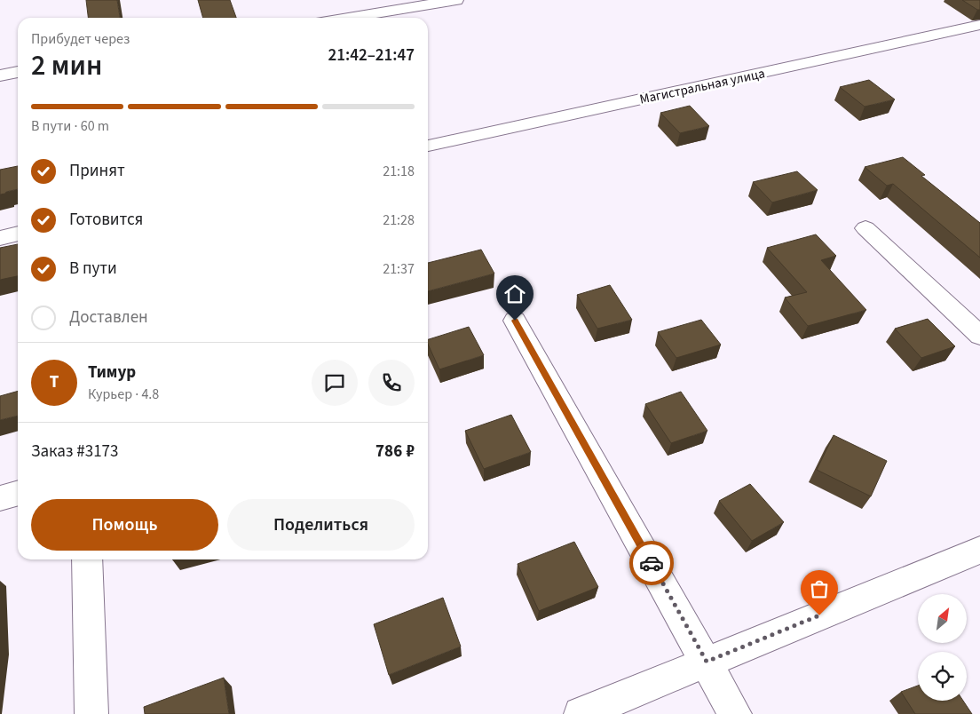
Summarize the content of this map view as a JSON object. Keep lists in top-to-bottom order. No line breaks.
{"streets":{"street":["Магистральная улица"]},"north":"top right","page":{"heading":["2 мин","Прибудет через","21:42–21:47"],"panel":["Тимур","Курьер · 4.8","Заказ #3173","786 ₽"],"bar":"В пути · 60 m","list":[["Принят","21:18"],["Готовится","21:28"],["В пути","21:37"],"Доставлен"],"round":"Т","buttons":["Помощь","Поделиться"]}}
